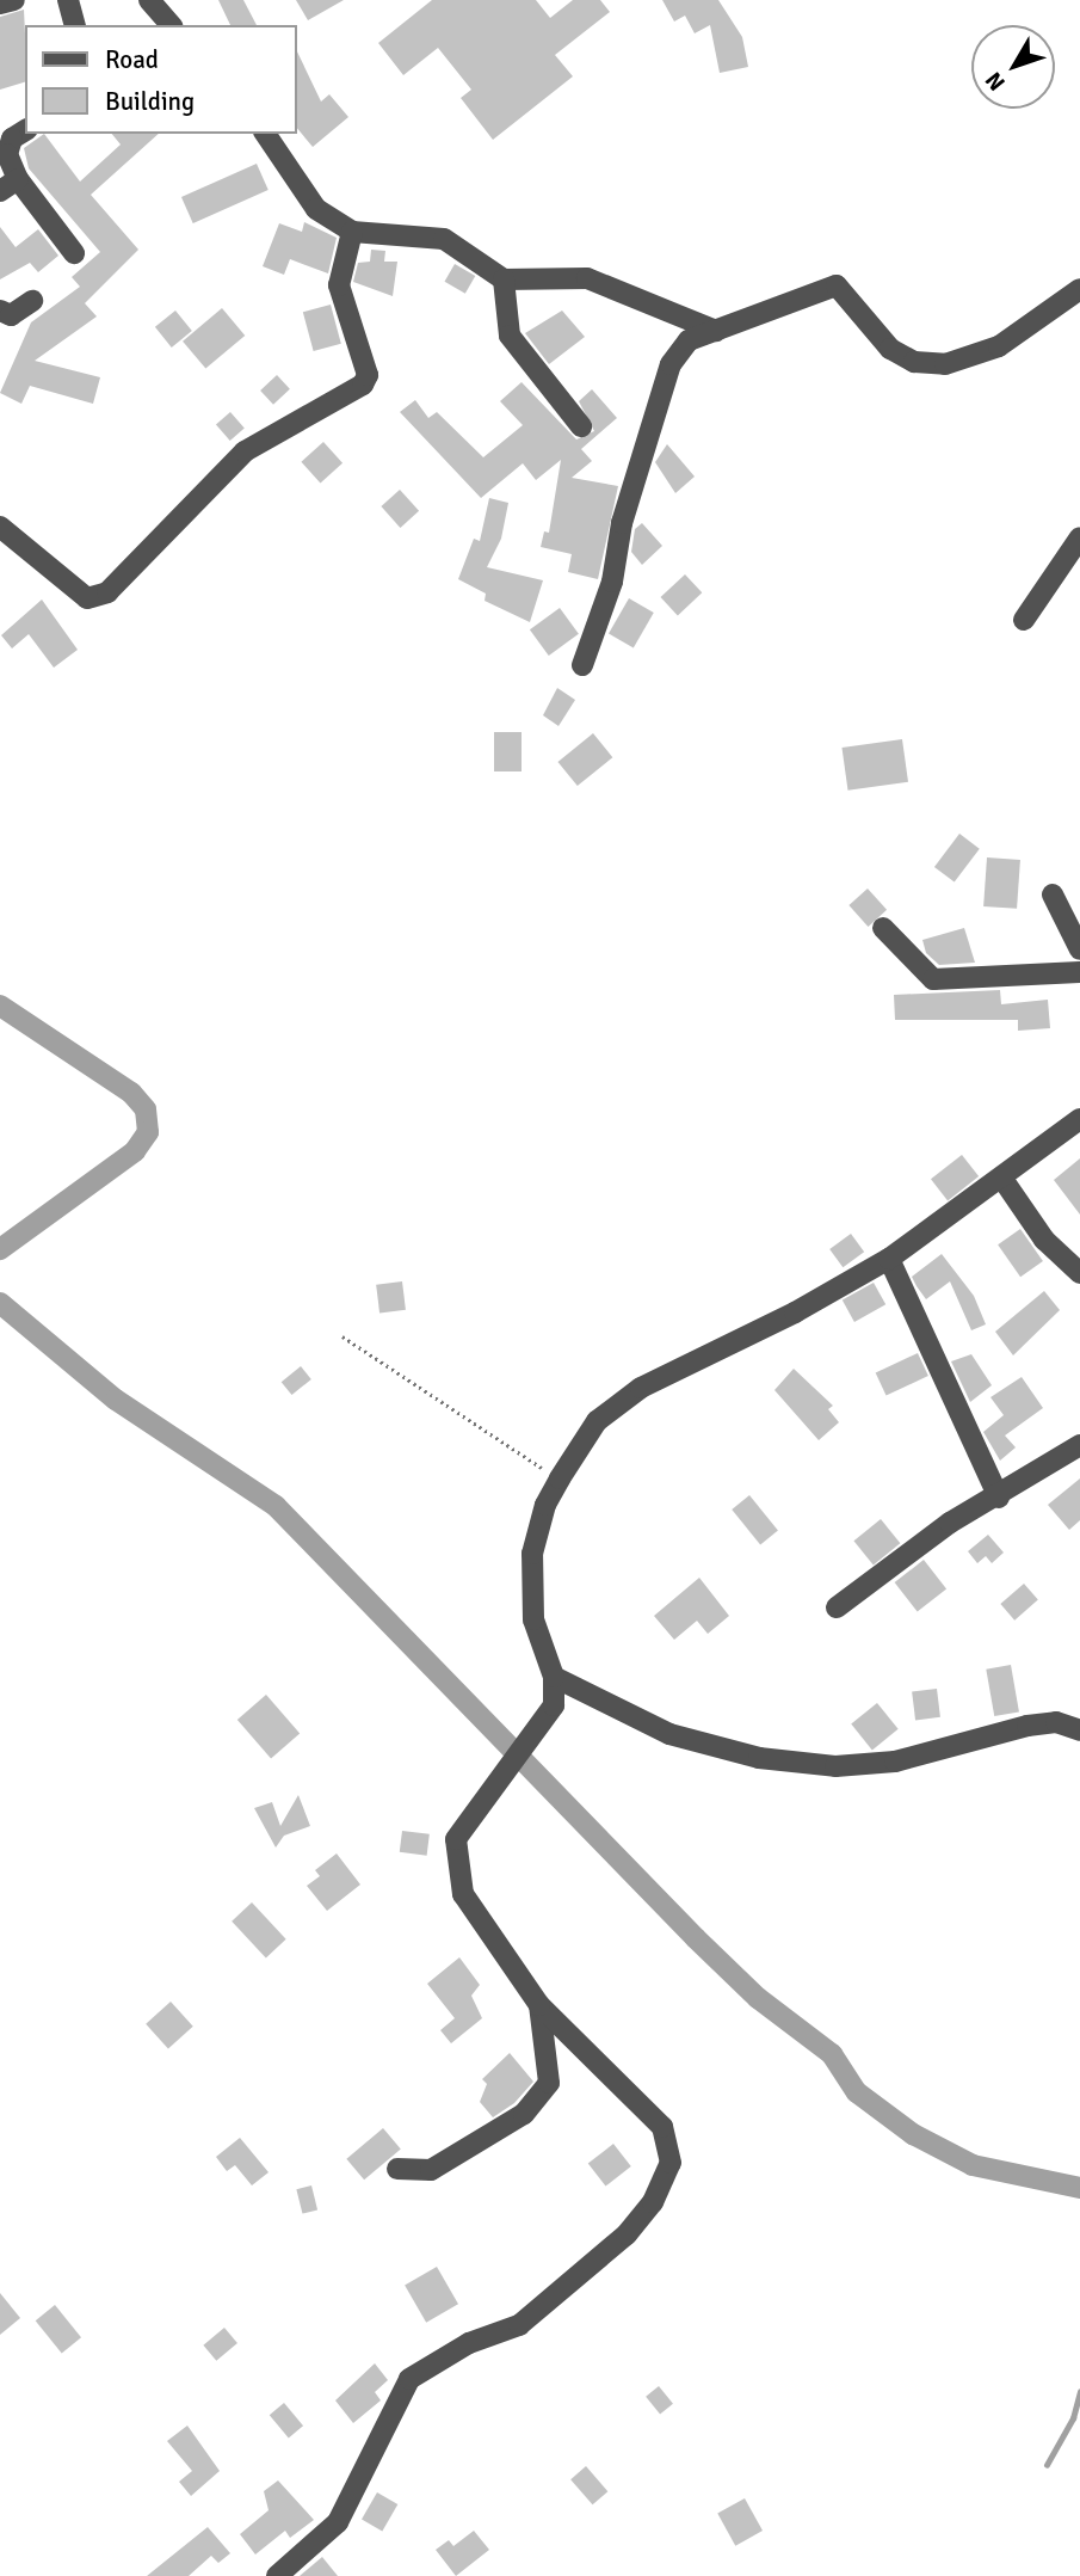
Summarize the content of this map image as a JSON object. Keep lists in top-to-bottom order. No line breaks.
{"legend":["Road","Building"],"north":"bottom left"}
